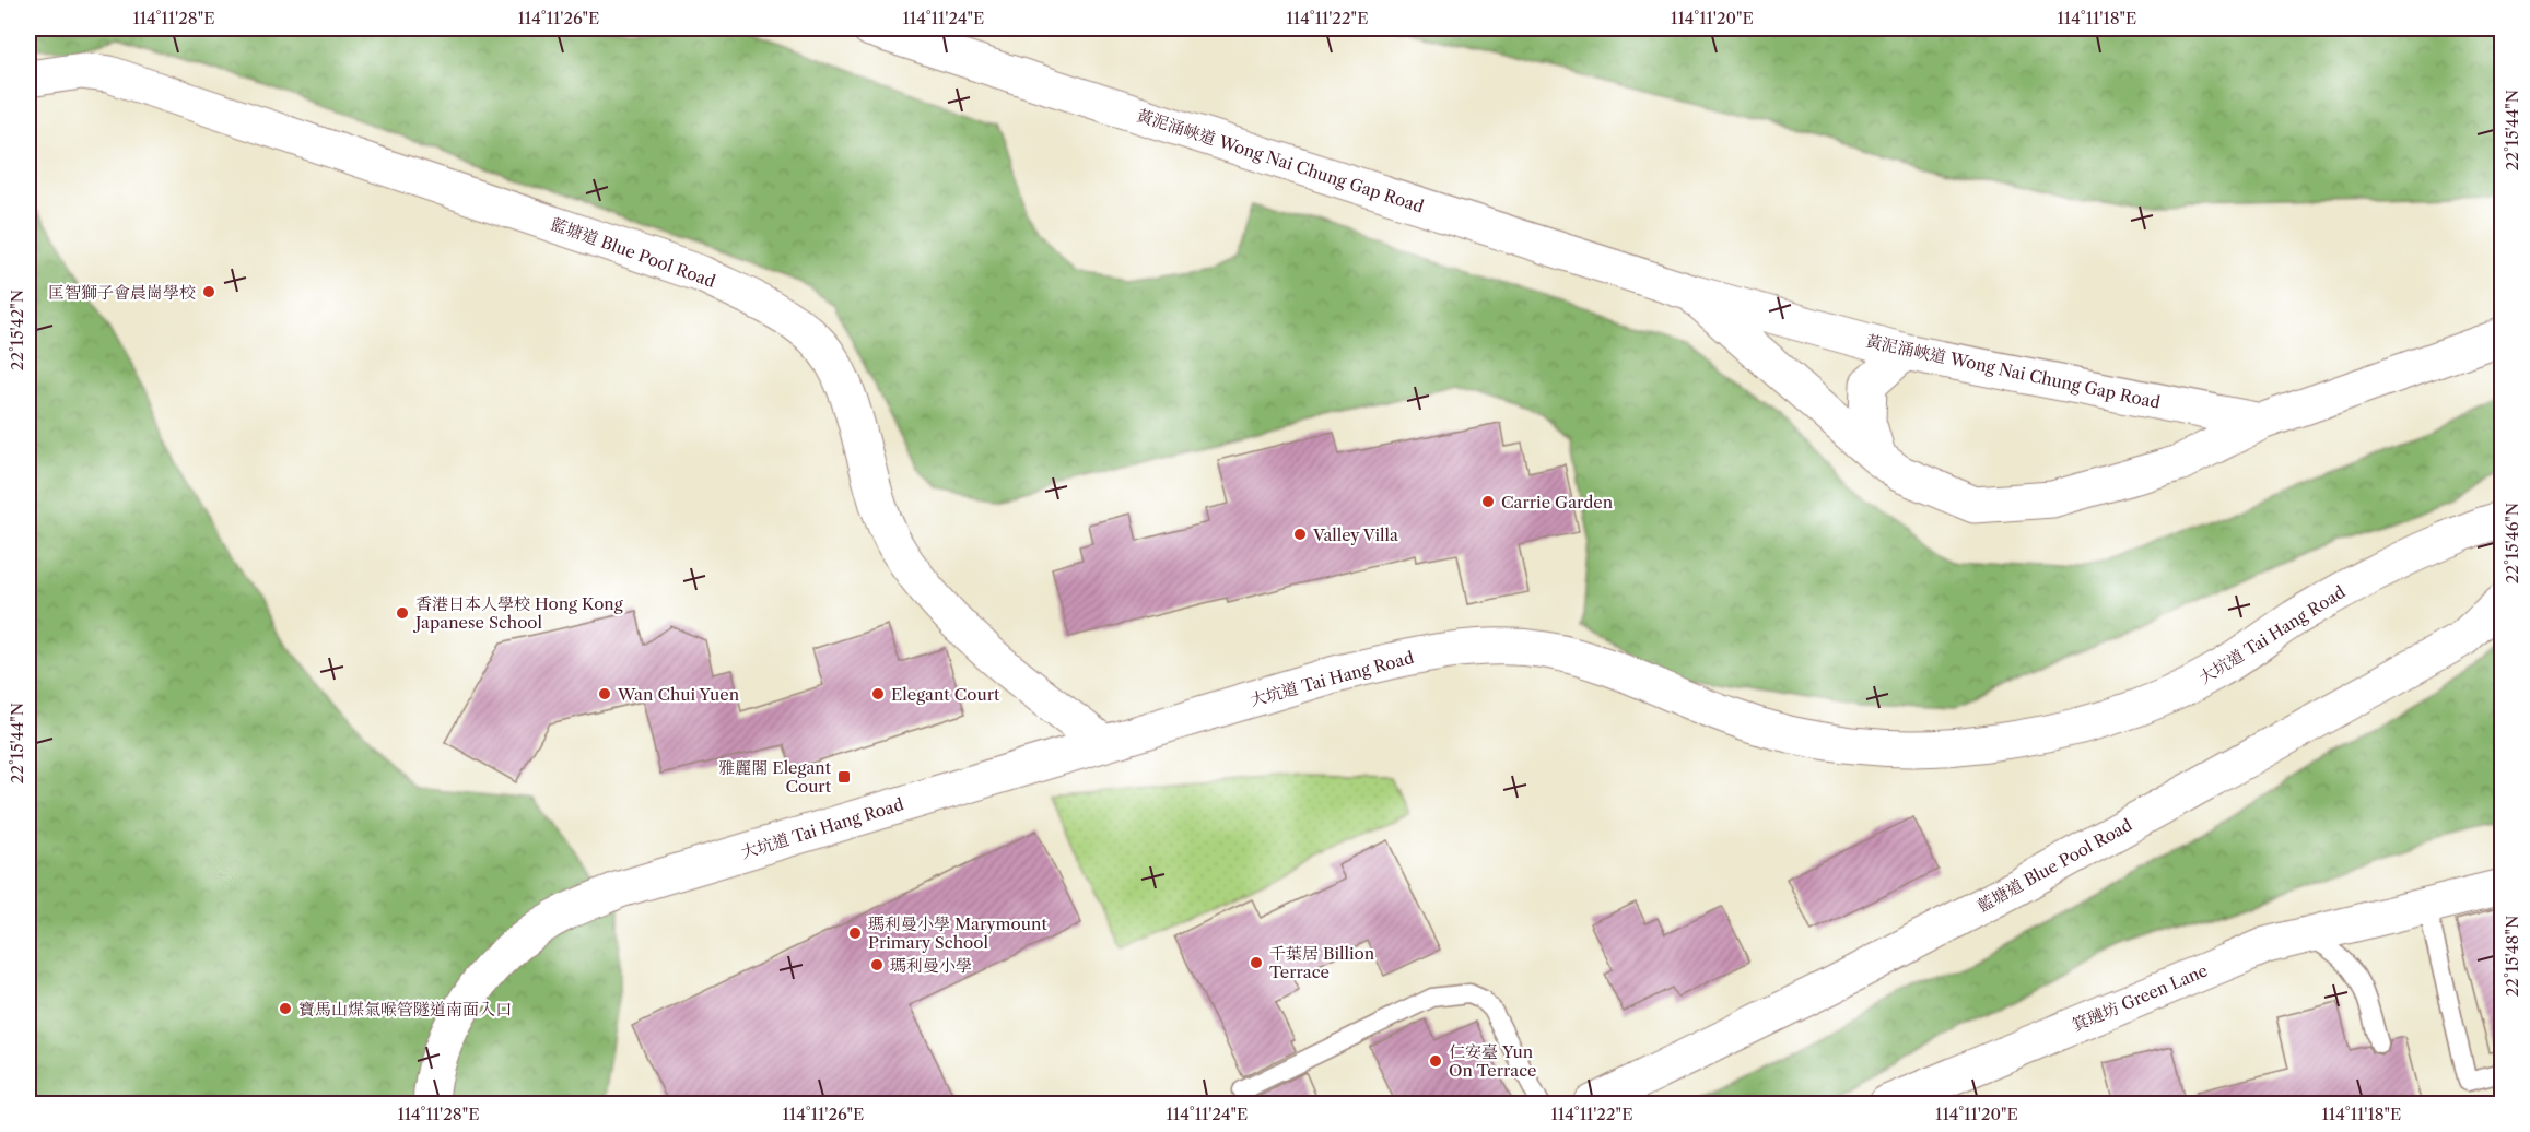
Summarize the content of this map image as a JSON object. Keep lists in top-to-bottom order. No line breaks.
{"streets":{"main road":["黃泥涌峽道 Wong Nai Chung Gap Road","藍塘道 Blue Pool Road","大坑道 Tai Hang Road","箕璉坊 Green Lane"]},"crossings":[["藍塘道 Blue Pool Road","大坑道 Tai Hang Road"]],"places":{"other":["匡智獅子會晨崗學校","Carrie Garden","Valley Villa","香港日本人學校 Hong Kong Japanese School","Wan Chui Yuen","Elegant Court","瑪利曼小學 Marymount Primary School","千葉居 Billion Terrace","瑪利曼小學","寶馬山煤氣喉管隧道南面入口","仁安臺 Yun On Terrace"],"transit":["雅麗閣 Elegant Court"]},"coordinates":["114°11'28\"E","114°11'26\"E","114°11'24\"E","114°11'22\"E","114°11'20\"E","114°11'18\"E","22°15'44\"N","22°15'42\"N","22°15'46\"N","22°15'48\"N"]}
